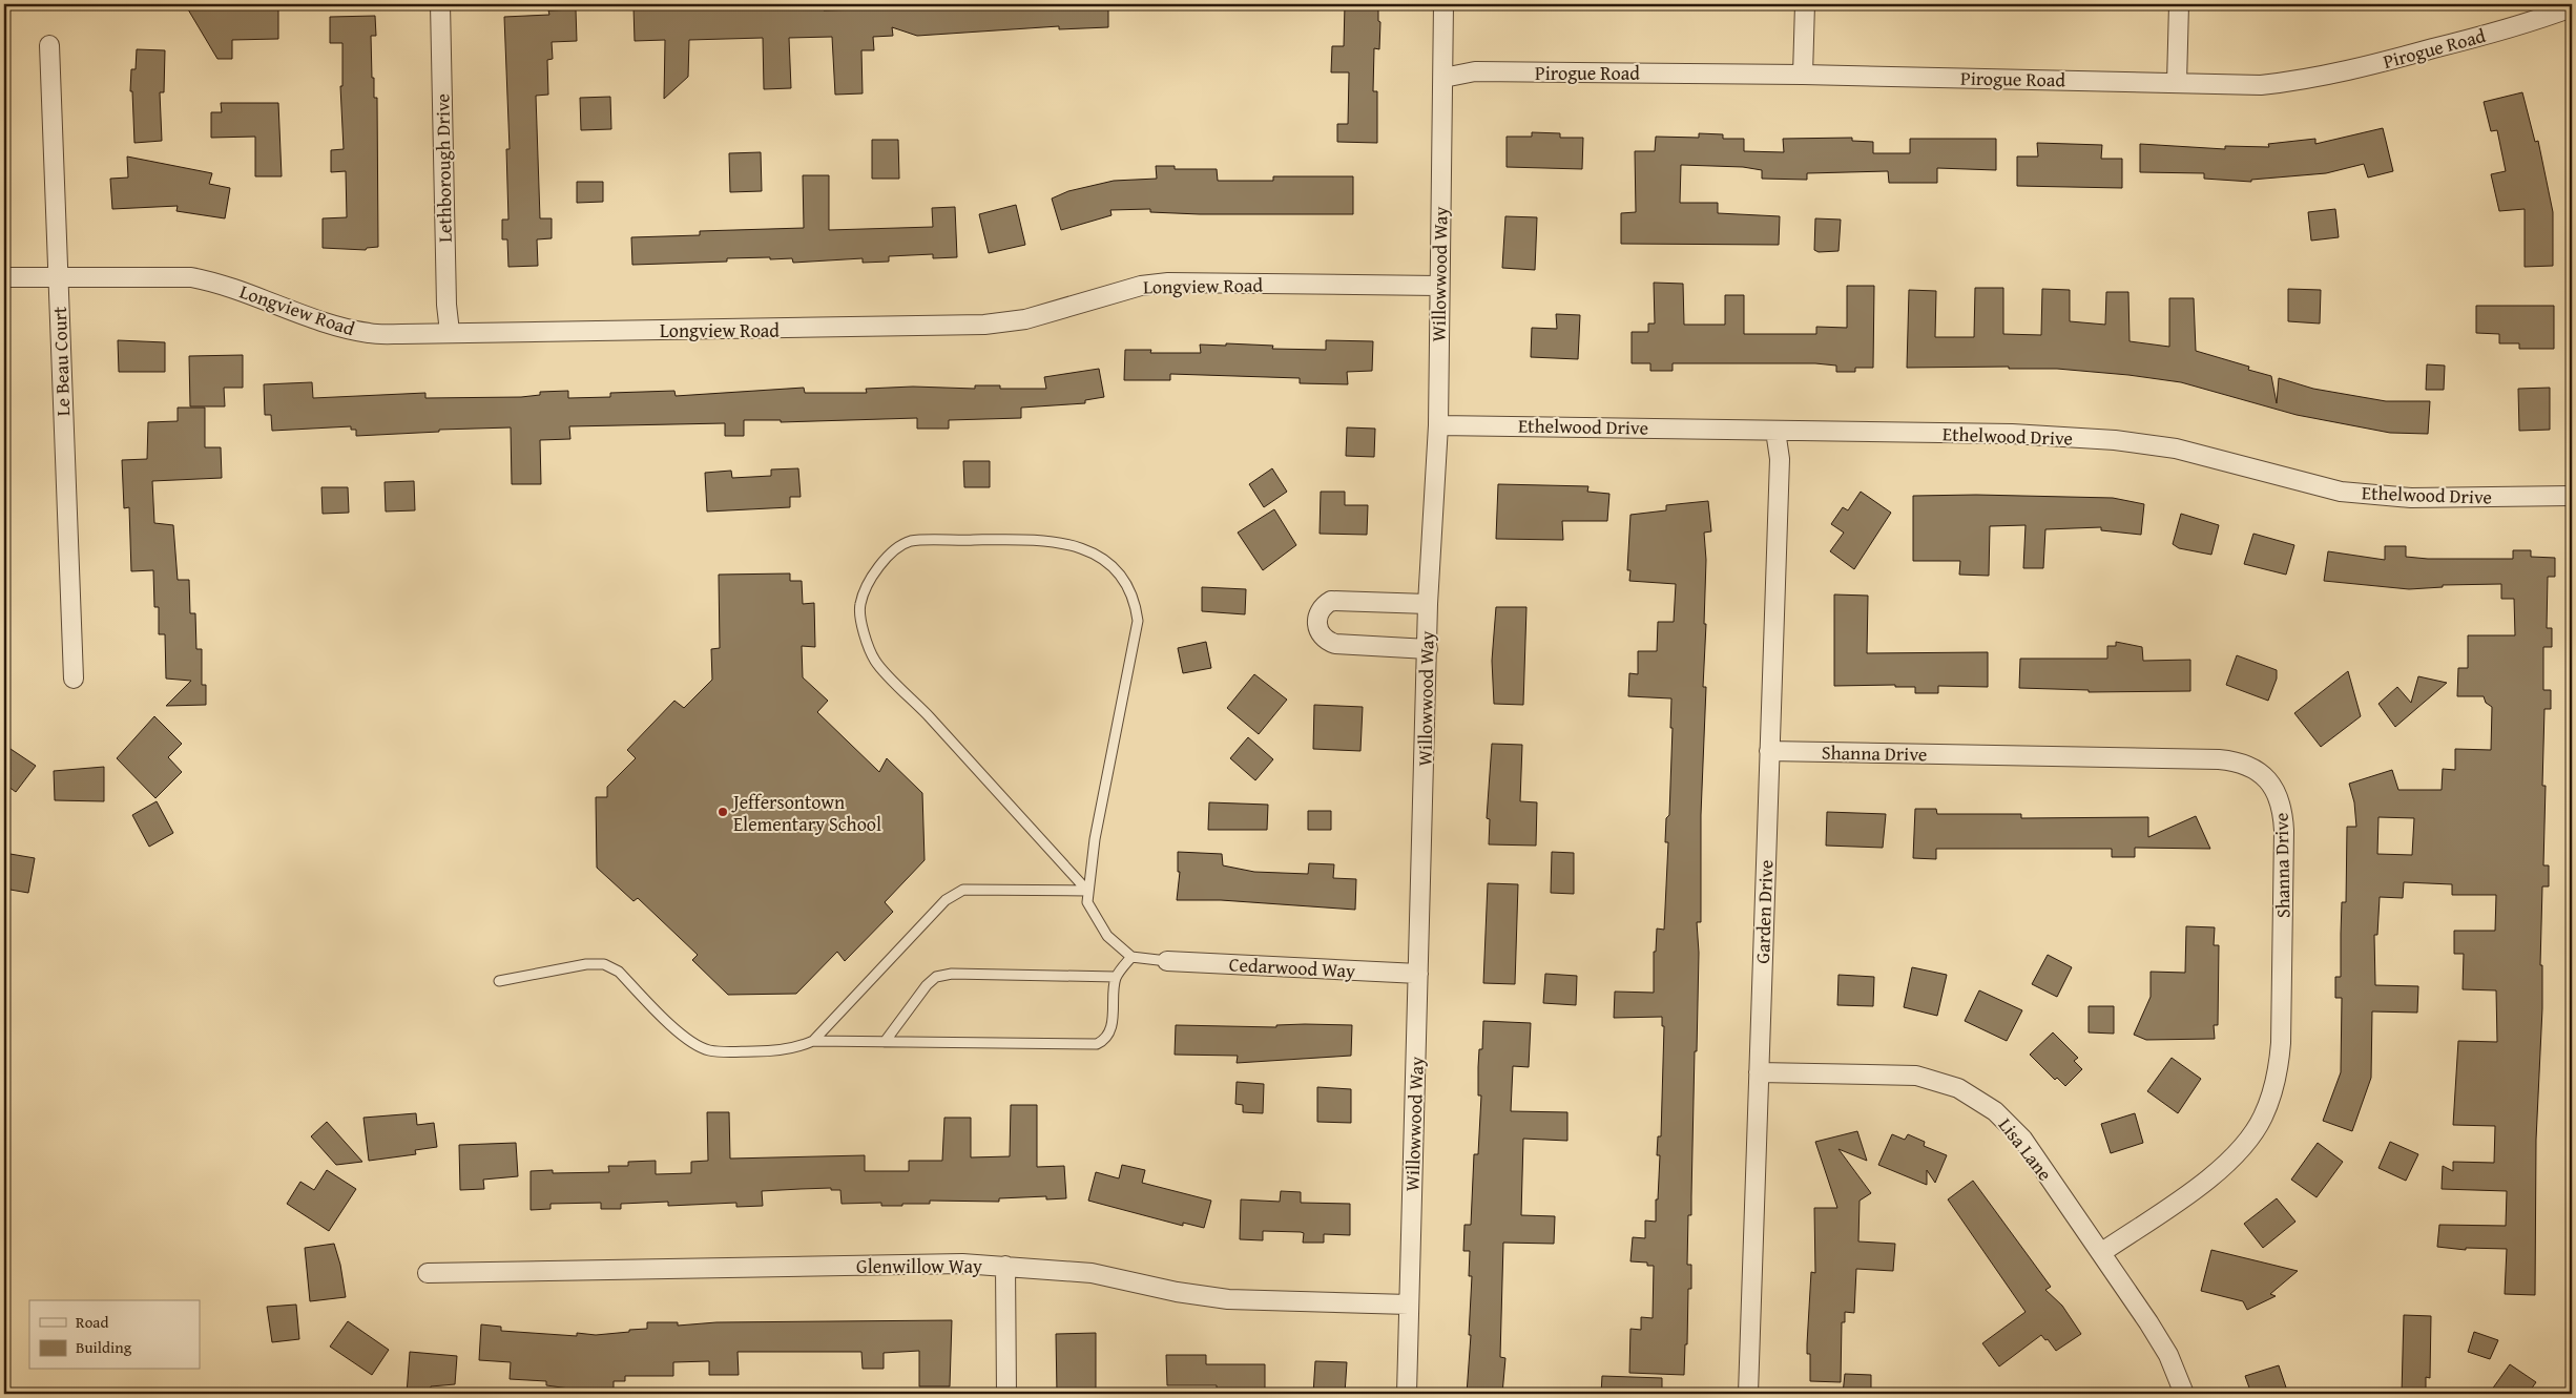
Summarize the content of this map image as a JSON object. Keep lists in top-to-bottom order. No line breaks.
{"streets":{"street":["Pirogue Road","Lethborough Drive","Willowwood Way","Longview Road","Le Beau Court","Ethelwood Drive","Shanna Drive","Garden Drive","Cedarwood Way","Lisa Lane","Glenwillow Way"]},"crossings":[["Pirogue Road","Willowwood Way"],["Lethborough Drive","Longview Road"],["Willowwood Way","Longview Road"],["Willowwood Way","Ethelwood Drive"],["Willowwood Way","Cedarwood Way"],["Willowwood Way","Glenwillow Way"],["Longview Road","Le Beau Court"],["Ethelwood Drive","Garden Drive"],["Shanna Drive","Garden Drive"],["Shanna Drive","Lisa Lane"],["Garden Drive","Lisa Lane"]],"places":["Jeffersontown Elementary School"],"legend":["Road","Building"]}
